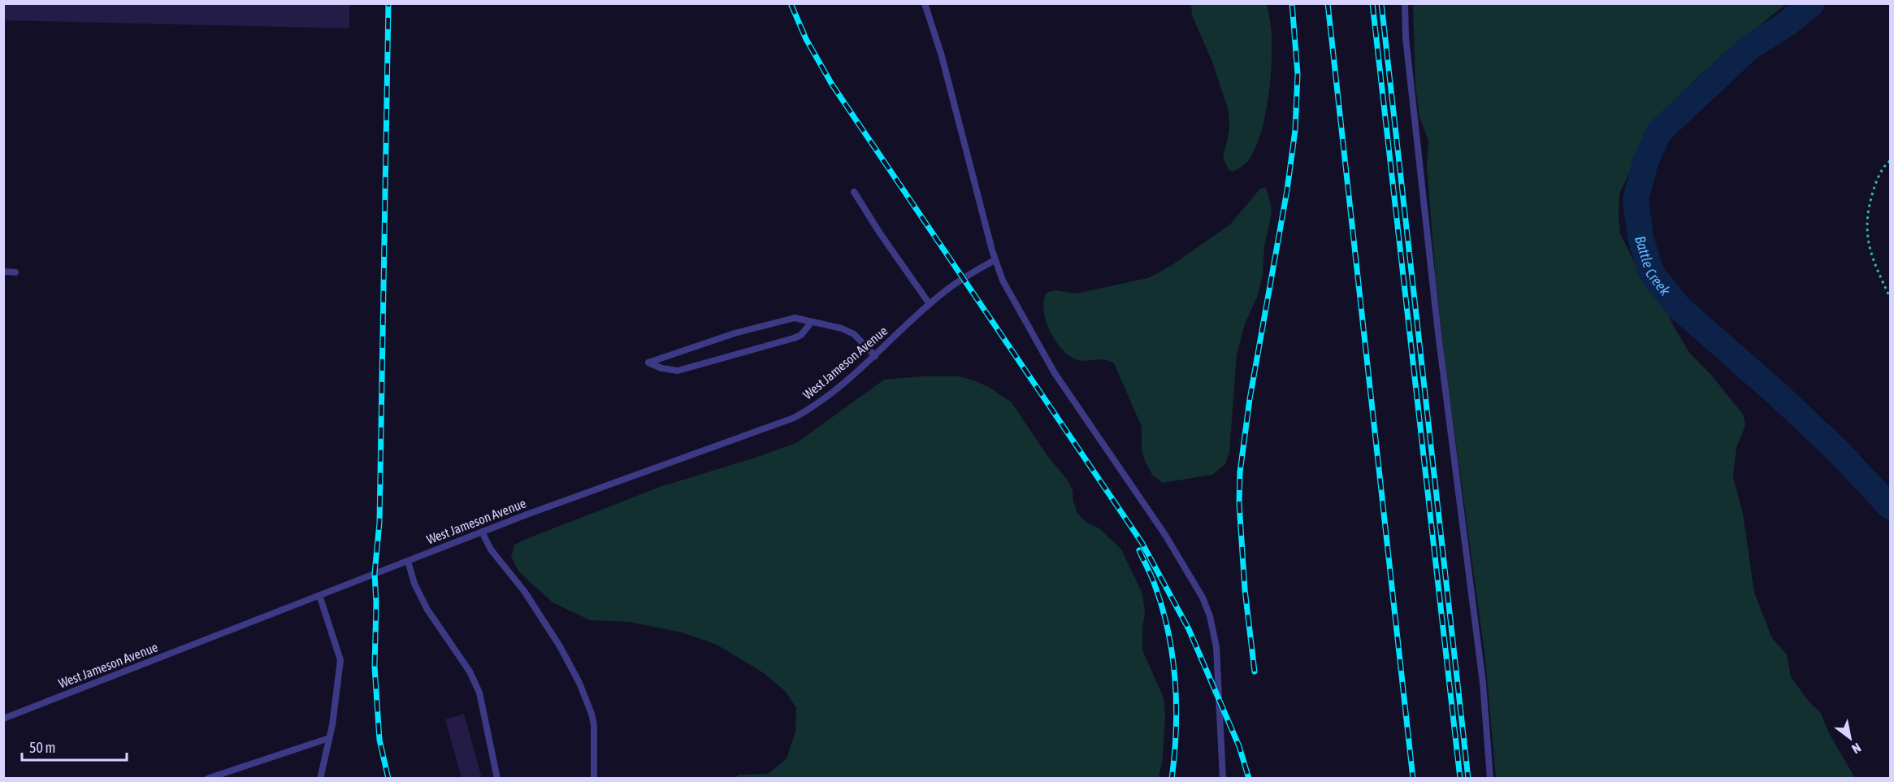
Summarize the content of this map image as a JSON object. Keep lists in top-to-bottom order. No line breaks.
{"streets":{"lane":["West Jameson Avenue"]},"water":["Battle Creek"],"scale_bar":"50 m","north":"bottom right"}
